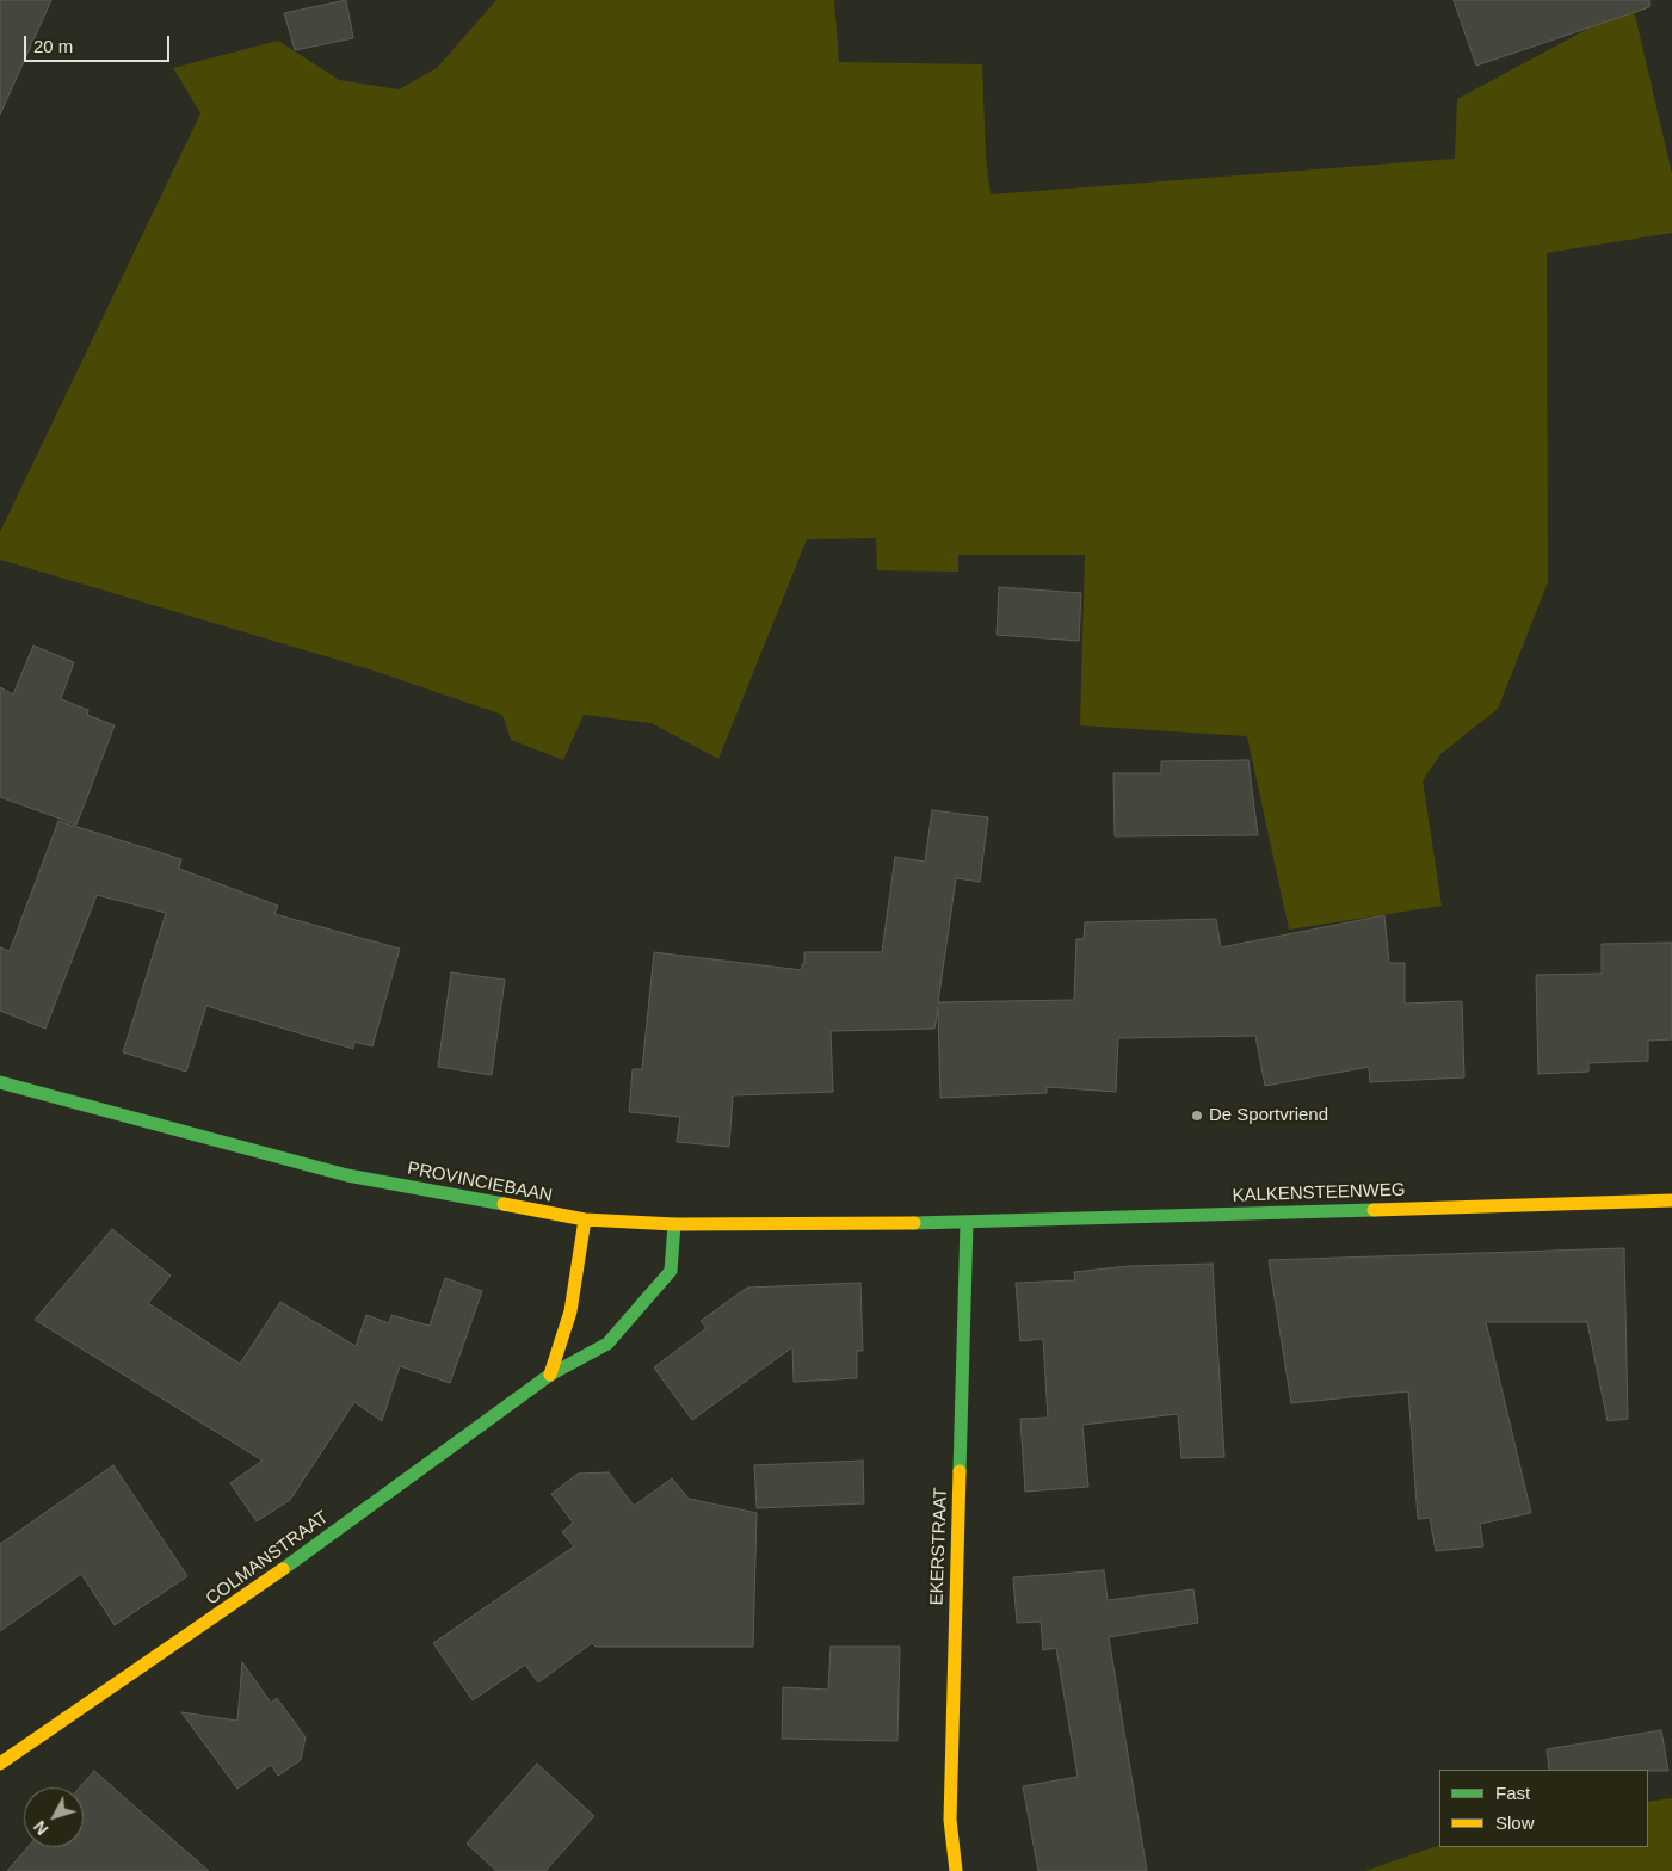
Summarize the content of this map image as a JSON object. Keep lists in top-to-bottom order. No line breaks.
{"streets":{"main road":["PROVINCIEBAAN","KALKENSTEENWEG","EKERSTRAAT","COLMANSTRAAT"]},"crossings":[["PROVINCIEBAAN","KALKENSTEENWEG"],["PROVINCIEBAAN","EKERSTRAAT"],["PROVINCIEBAAN","COLMANSTRAAT"],["KALKENSTEENWEG","EKERSTRAAT"]],"places":["De Sportvriend"],"legend":["Fast","Slow"],"scale_bar":"20 m","north":"bottom left"}
